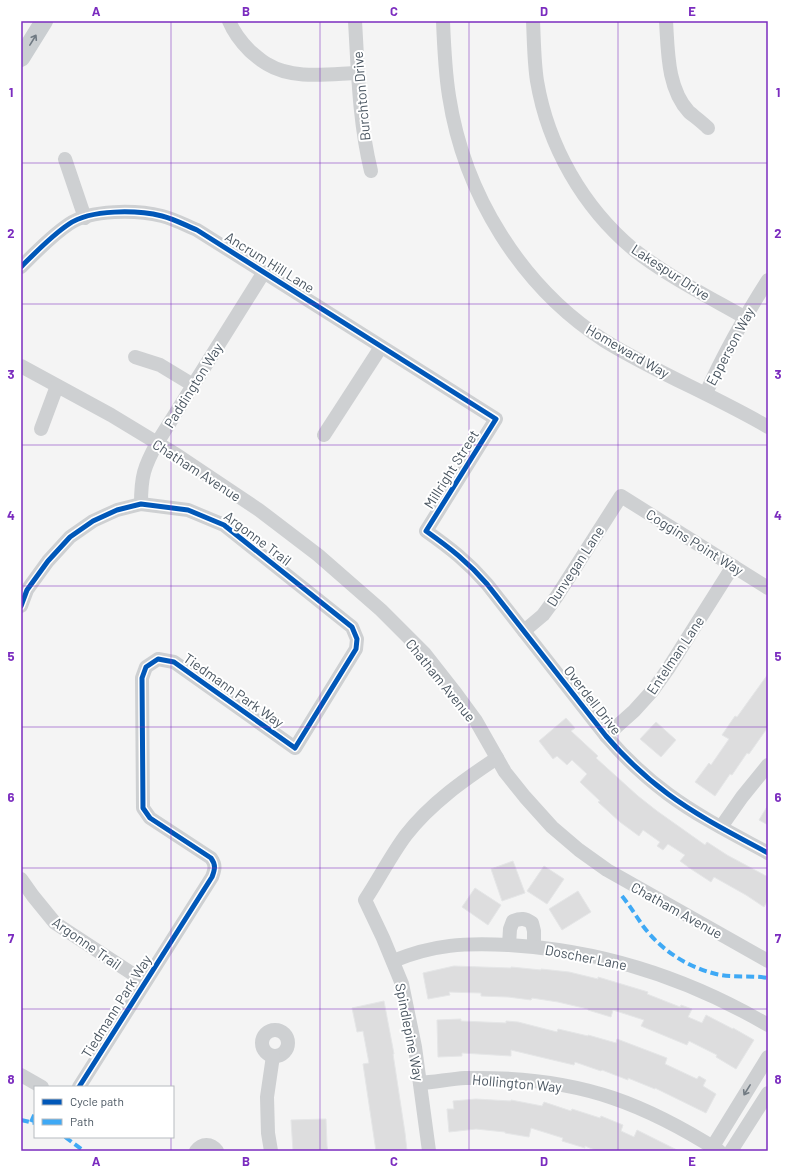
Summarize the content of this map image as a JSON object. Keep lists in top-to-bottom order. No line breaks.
{"streets":{"street":["Burchton Drive","Ancrum Hill Lane","Lakespur Drive","Epperson Way","Homeward Way","Paddington Way","Millright Street","Chatham Avenue","Argonne Trail","Coggins Point Way","Dunvegan Lane","Entelman Lane","Tiedmann Park Way","Overdell Drive","Doscher Lane","Spindlepine Way","Hollington Way"]},"crossings":[["Ancrum Hill Lane","Paddington Way"],["Ancrum Hill Lane","Millright Street"],["Lakespur Drive","Epperson Way"],["Epperson Way","Homeward Way"],["Paddington Way","Chatham Avenue"],["Paddington Way","Argonne Trail"],["Millright Street","Overdell Drive"],["Chatham Avenue","Spindlepine Way"],["Argonne Trail","Tiedmann Park Way"],["Coggins Point Way","Dunvegan Lane"],["Coggins Point Way","Entelman Lane"],["Dunvegan Lane","Overdell Drive"],["Entelman Lane","Overdell Drive"],["Doscher Lane","Spindlepine Way"],["Spindlepine Way","Hollington Way"]],"legend":["Cycle path","Path"],"grid":{"columns":["A","B","C","D","E"],"rows":["1","2","3","4","5","6","7","8"]}}
